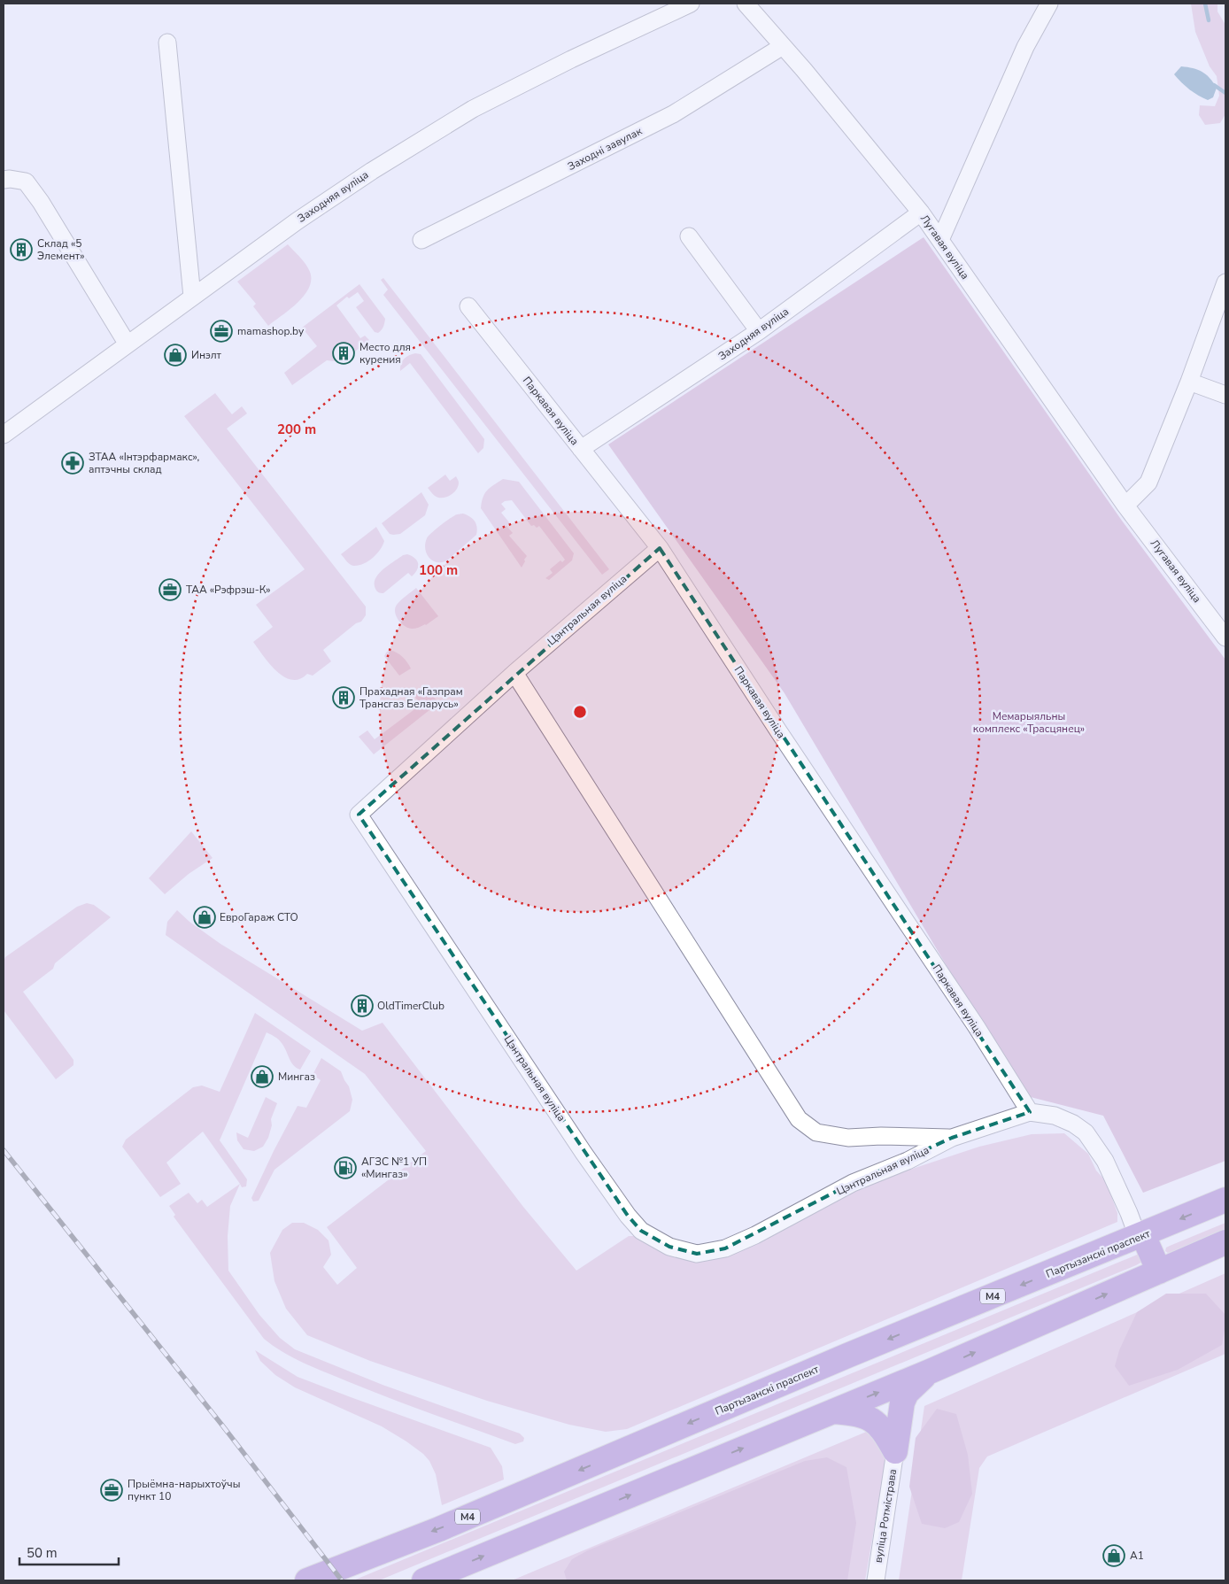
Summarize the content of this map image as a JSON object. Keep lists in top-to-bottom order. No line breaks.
{"streets":{"highway":["Партызанскі праспект","М4"],"street":["Заходні завулак","Заходняя вуліца","Лугавая вуліца","Паркавая вуліца","Цэнтральная вуліца","вуліца Ротмістрава"]},"crossings":[["Заходні завулак","Лугавая вуліца"],["Заходняя вуліца","Лугавая вуліца"],["Заходняя вуліца","Паркавая вуліца"],["Паркавая вуліца","Цэнтральная вуліца"]],"parks":["Мемарыяльны комплекс «Трасцянец»"],"places":{"building":["Склад «5 Элемент»","Место для курения","Прахадная «Газпрам Трансгаз Беларусь»","OldTimerClub"],"office":["mamashop.by","ТАА «Рэфрэш-К»","Прыёмна-нарыхтоўчы пункт 10"],"shop":["Инэлт","ЕвроГараж СТО","Мингаз","A1"],"pharmacy":["ЗТАА «Інтэрфармакс», аптэчны склад"],"fuel station":["АГЗС №1 УП «Мингаз»"]},"scale_bar":"50 m","rings":["200 m","100 m"]}
